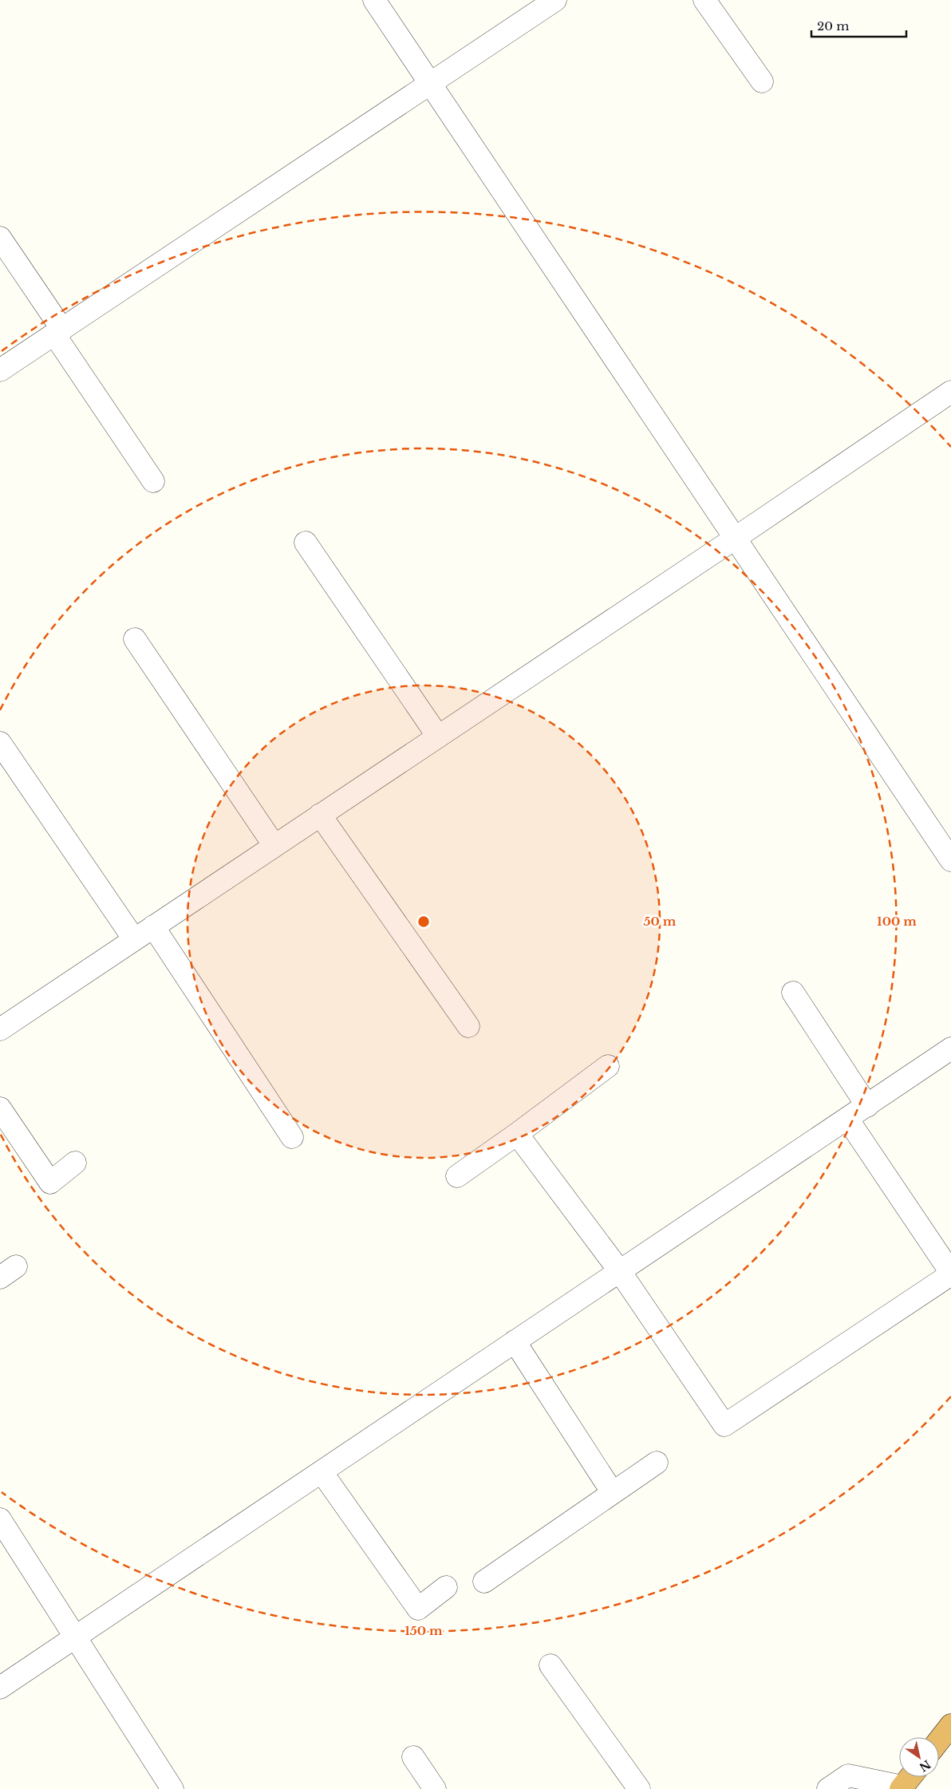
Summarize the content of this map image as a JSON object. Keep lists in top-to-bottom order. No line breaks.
{"scale_bar":"20 m","north":"bottom right","rings":["50 m","100 m","150 m"]}
